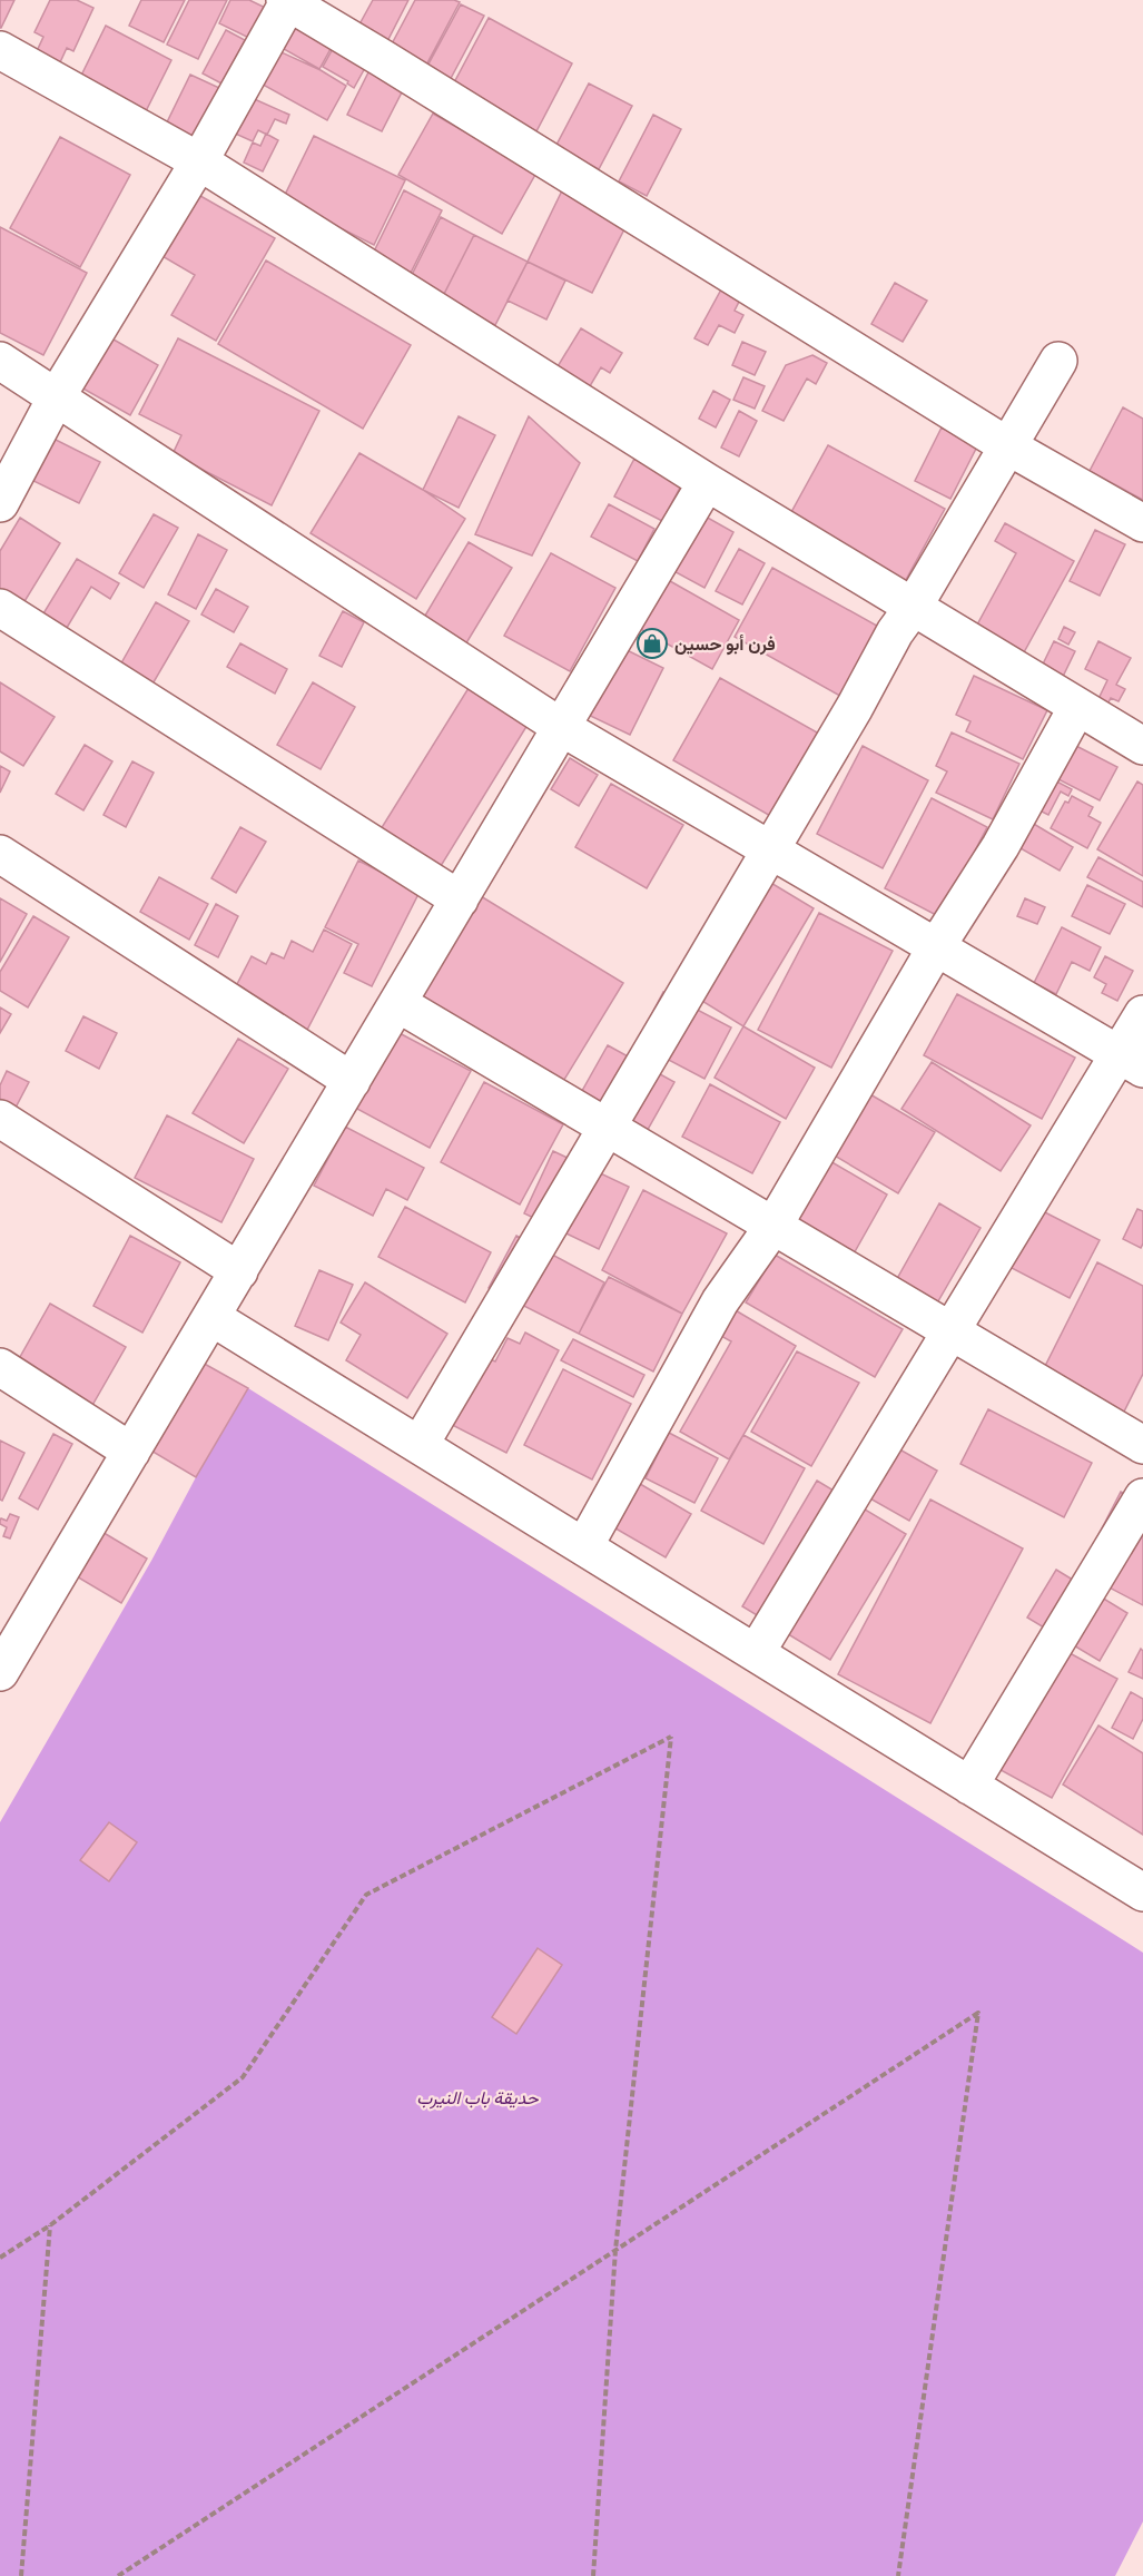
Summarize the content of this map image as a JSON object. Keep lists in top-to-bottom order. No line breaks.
{"parks":["حديقة باب النيرب"],"places":{"shop":["فرن أبو حسين"]}}
